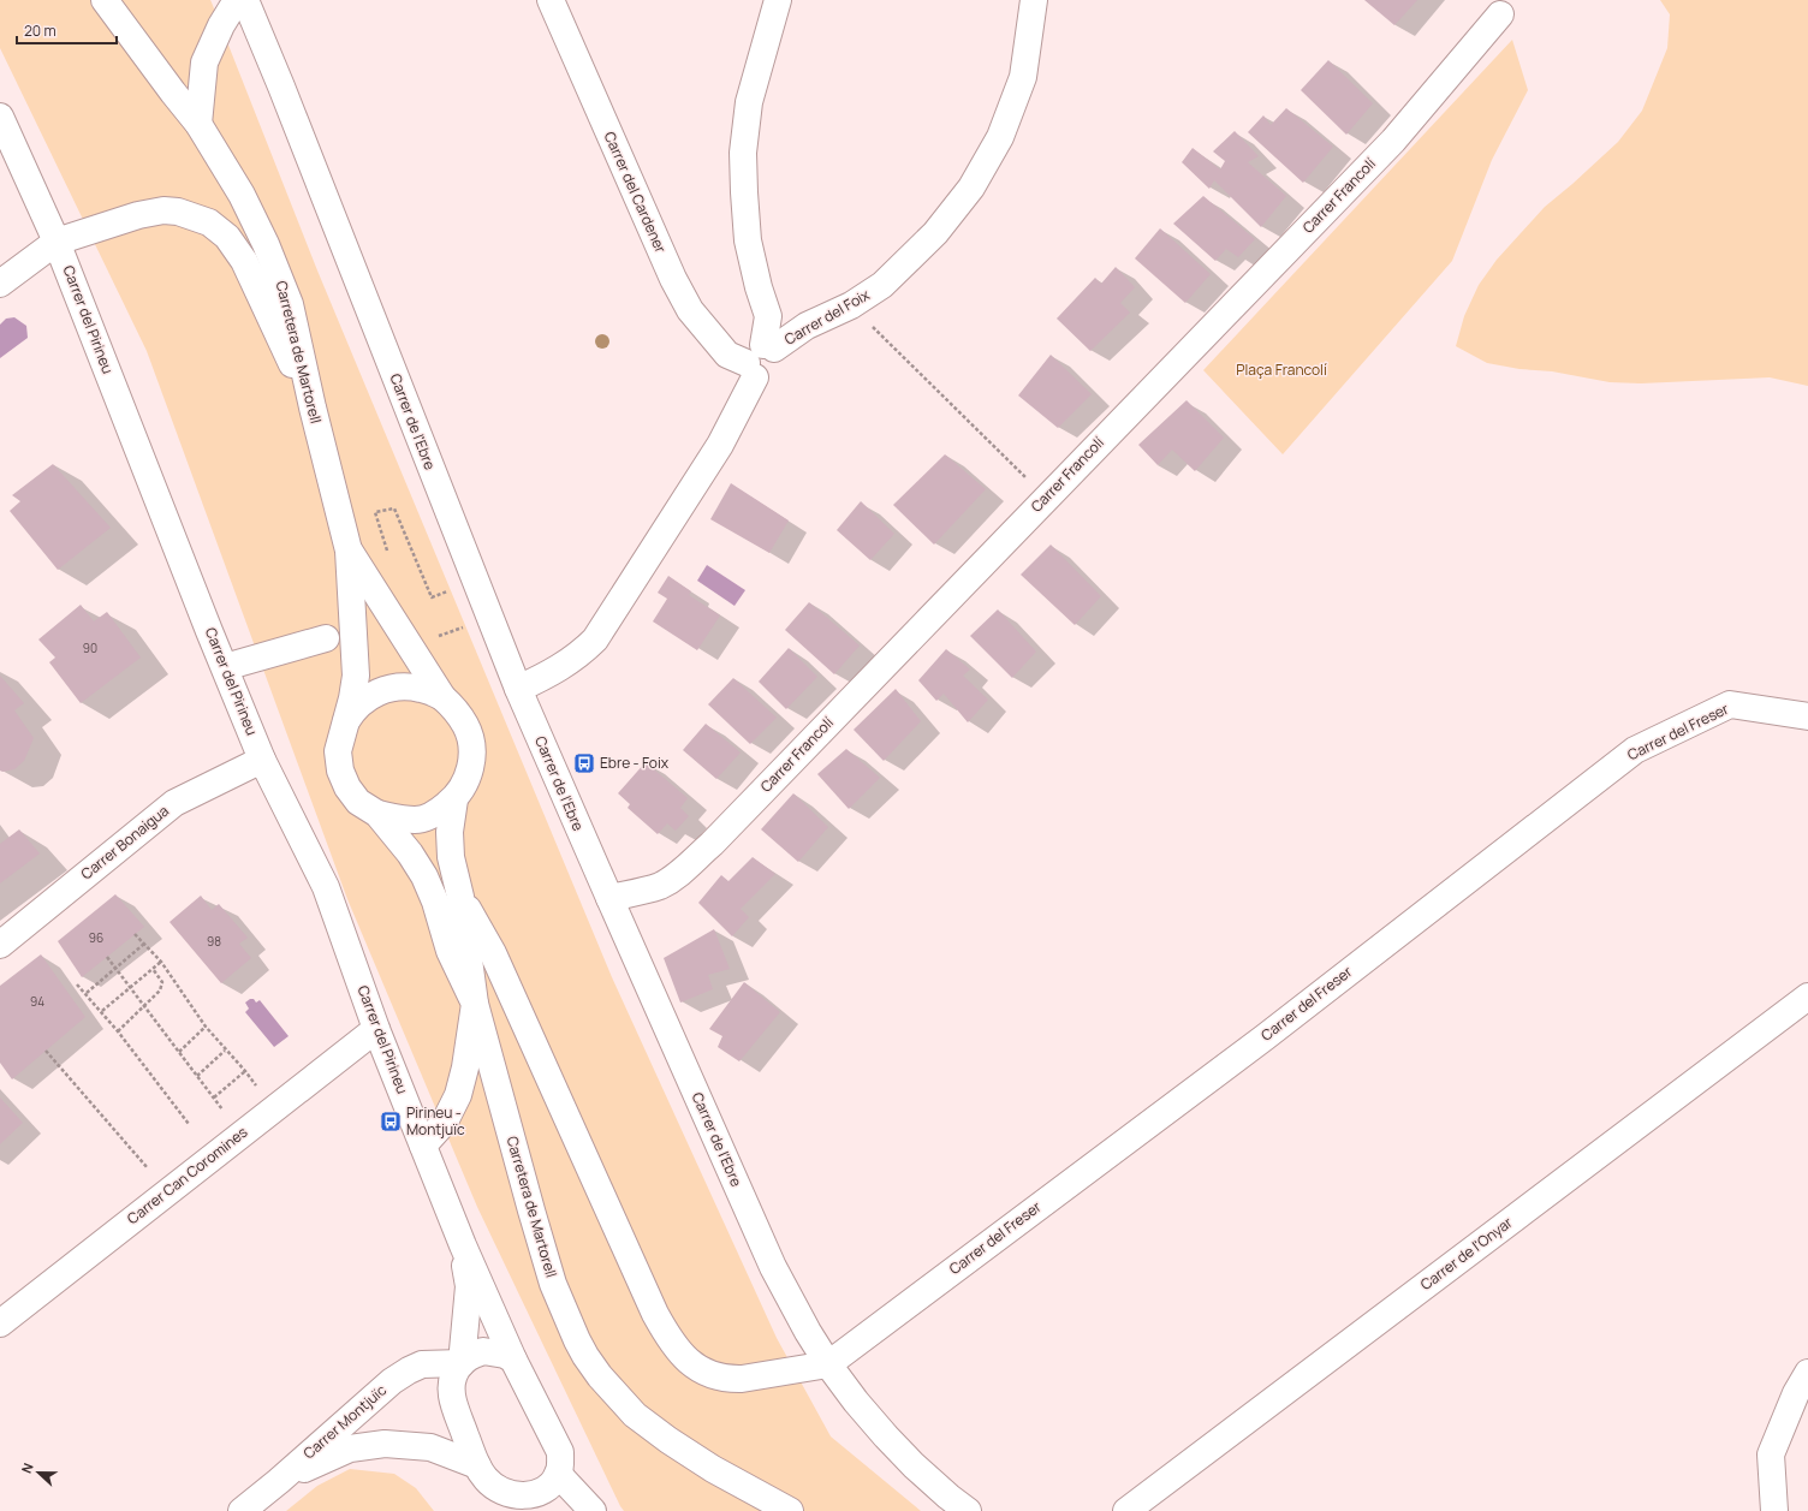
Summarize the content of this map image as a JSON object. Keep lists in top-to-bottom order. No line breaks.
{"streets":{"street":["Carrer del Cardener","Carrer Francolí","Carrer del Foix","Carrer del Pirineu","Carretera de Martorell","Carrer de l'Ebre","Carrer del Freser","Carrer Bonaigua","Carrer Can Coromines","Carrer de l'Onyar","Carrer Montjuïc"]},"crossings":[["Carrer del Cardener","Carrer del Foix"],["Carrer Francolí","Carrer de l'Ebre"],["Carrer del Pirineu","Carrer Bonaigua"],["Carrer del Pirineu","Carrer Can Coromines"],["Carrer del Pirineu","Carrer Montjuïc"],["Carrer de l'Ebre","Carrer del Freser"]],"parks":["Plaça Francolí"],"places":{"bus stop":["Ebre - Foix","Pirineu - Montjuïc"]},"house_numbers":["90","96","98","94"],"scale_bar":"20 m","north":"left"}
